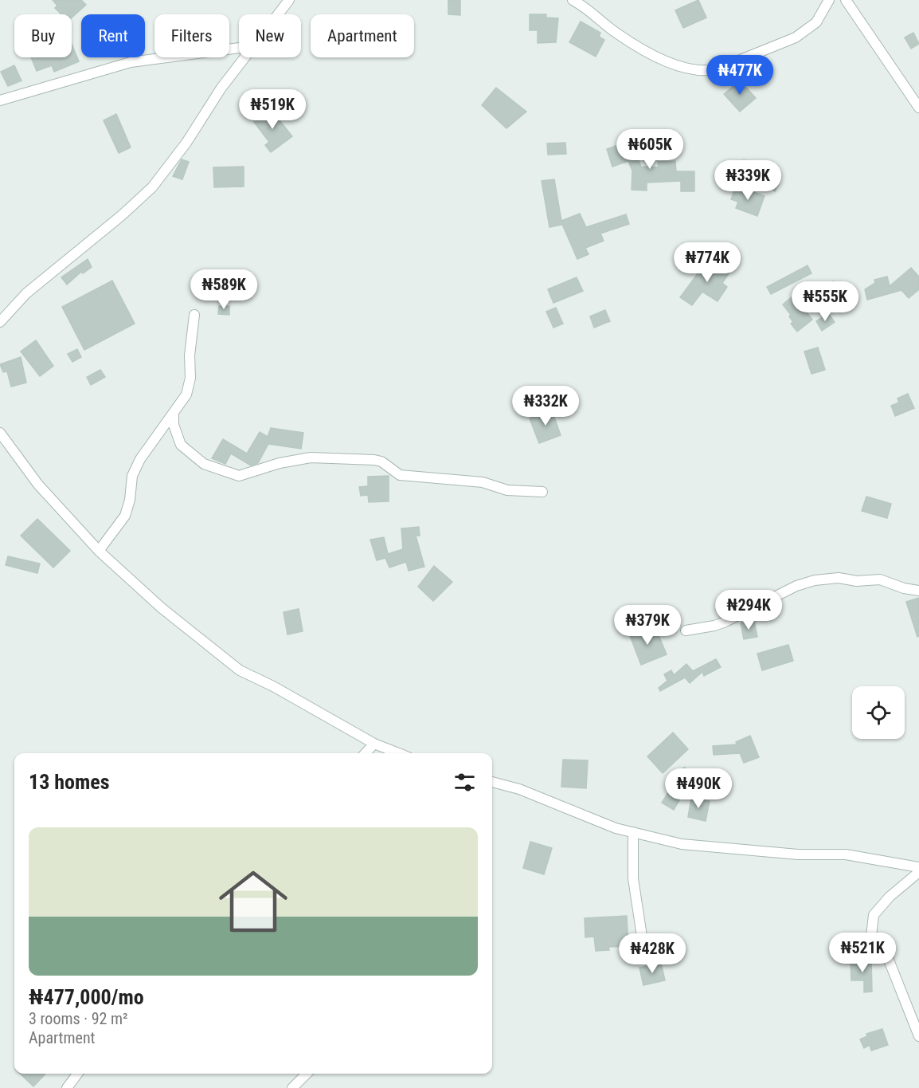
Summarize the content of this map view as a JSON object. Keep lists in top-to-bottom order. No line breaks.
{"page":{"chip":["Buy","Rent","Filters","New","Apartment"],"price":["₦477K","₦519K","₦605K","₦339K","₦774K","₦589K","₦555K","₦332K","₦294K","₦379K","₦490K","₦521K","₦428K"],"heading":"13 homes","list":[{"name":"₦477,000/mo","note":"3 rooms · 92 m² · Apartment"}]}}
